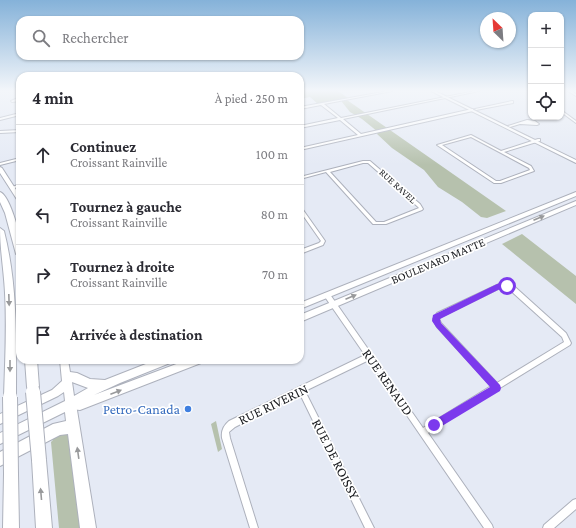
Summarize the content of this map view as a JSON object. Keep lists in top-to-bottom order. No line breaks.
{"streets":{"main road":["BOULEVARD MATTE"],"street":["RUE RAVEL","RUE RENAUD","RUE RIVERIN","RUE DE ROISSY"]},"crossings":[["BOULEVARD MATTE","RUE RENAUD"],["RUE RENAUD","RUE RIVERIN"],["RUE RIVERIN","RUE DE ROISSY"]],"places":["Petro-Canada"],"north":"top left","page":{"map_buttons":["+","−"],"search":"Rechercher","heading":["4 min","À pied · 250 m"],"list":[["Continuez","Croissant Rainville","100 m"],["Tournez à gauche","Croissant Rainville","80 m"],["Tournez à droite","Croissant Rainville","70 m"],"Arrivée à destination"]}}
